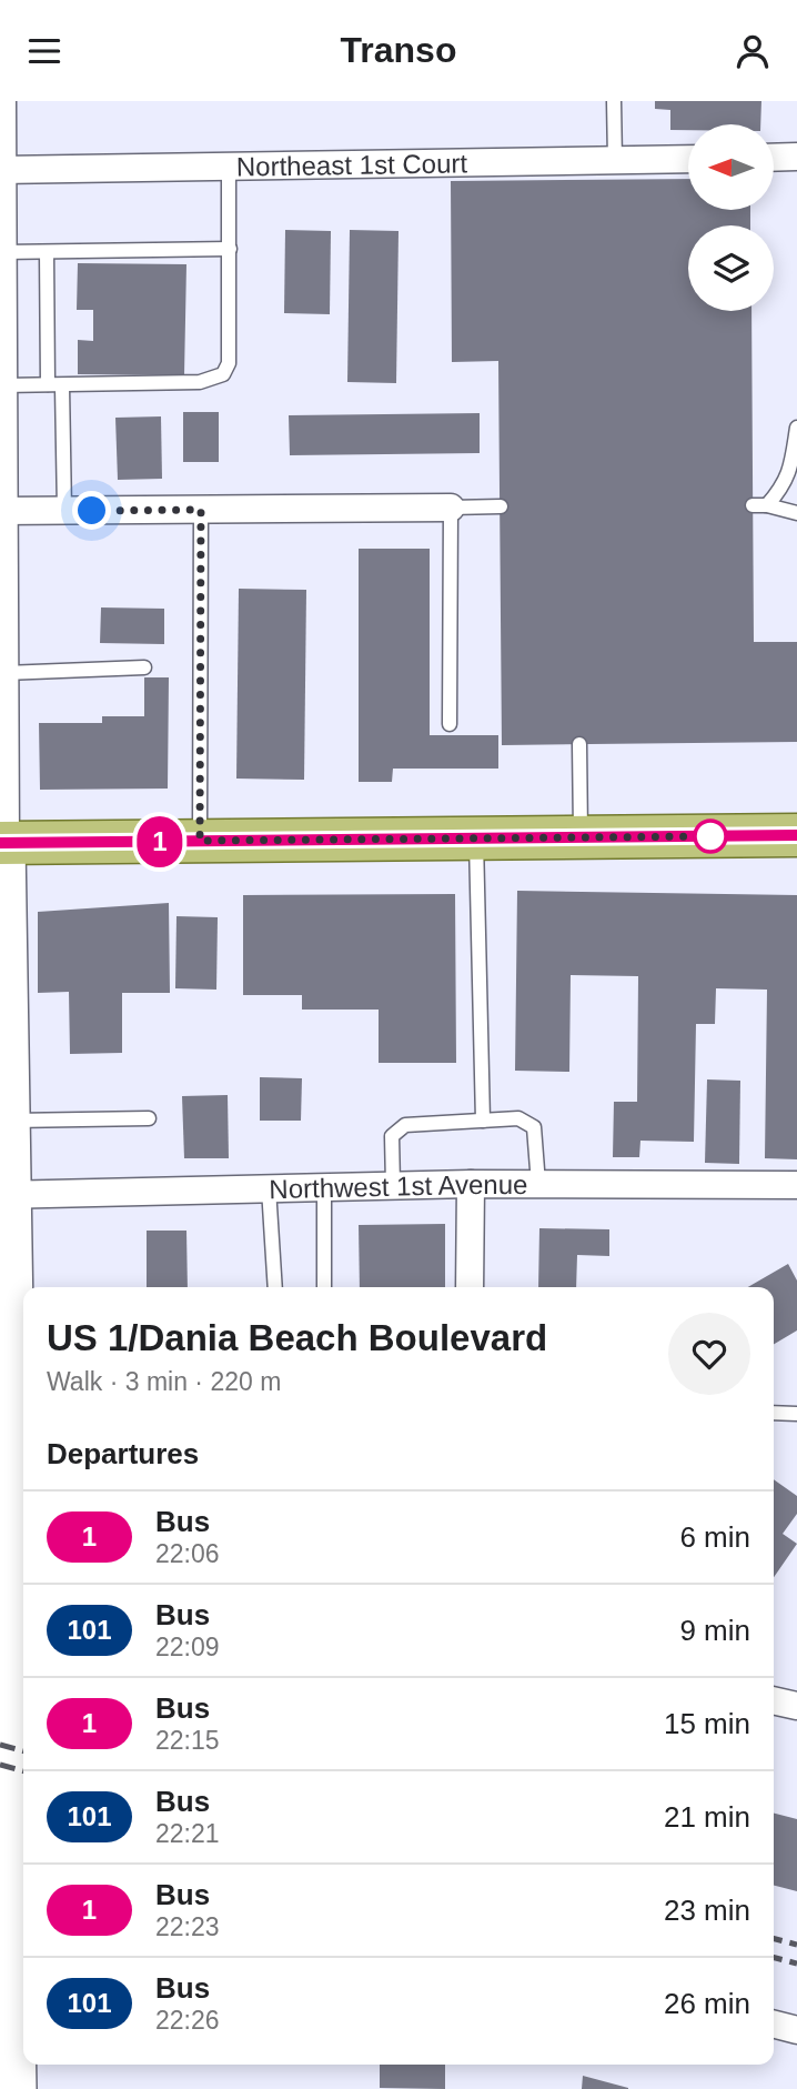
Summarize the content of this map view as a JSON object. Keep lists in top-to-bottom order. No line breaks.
{"streets":{"street":["Northeast 1st Court","Northwest 1st Avenue"]},"lines":["bus line 1"],"north":"left","page":{"header":"Transo","on_map":"1","heading":[["US 1/Dania Beach Boulevard","Walk · 3 min · 220 m"],"Departures"],"list":[{"mark":"1","name":"Bus","note":"22:06","value":"6 min"},{"mark":"101","name":"Bus","note":"22:09","value":"9 min"},{"mark":"1","name":"Bus","note":"22:15","value":"15 min"},{"mark":"101","name":"Bus","note":"22:21","value":"21 min"},{"mark":"1","name":"Bus","note":"22:23","value":"23 min"},{"mark":"101","name":"Bus","note":"22:26","value":"26 min"}]}}
